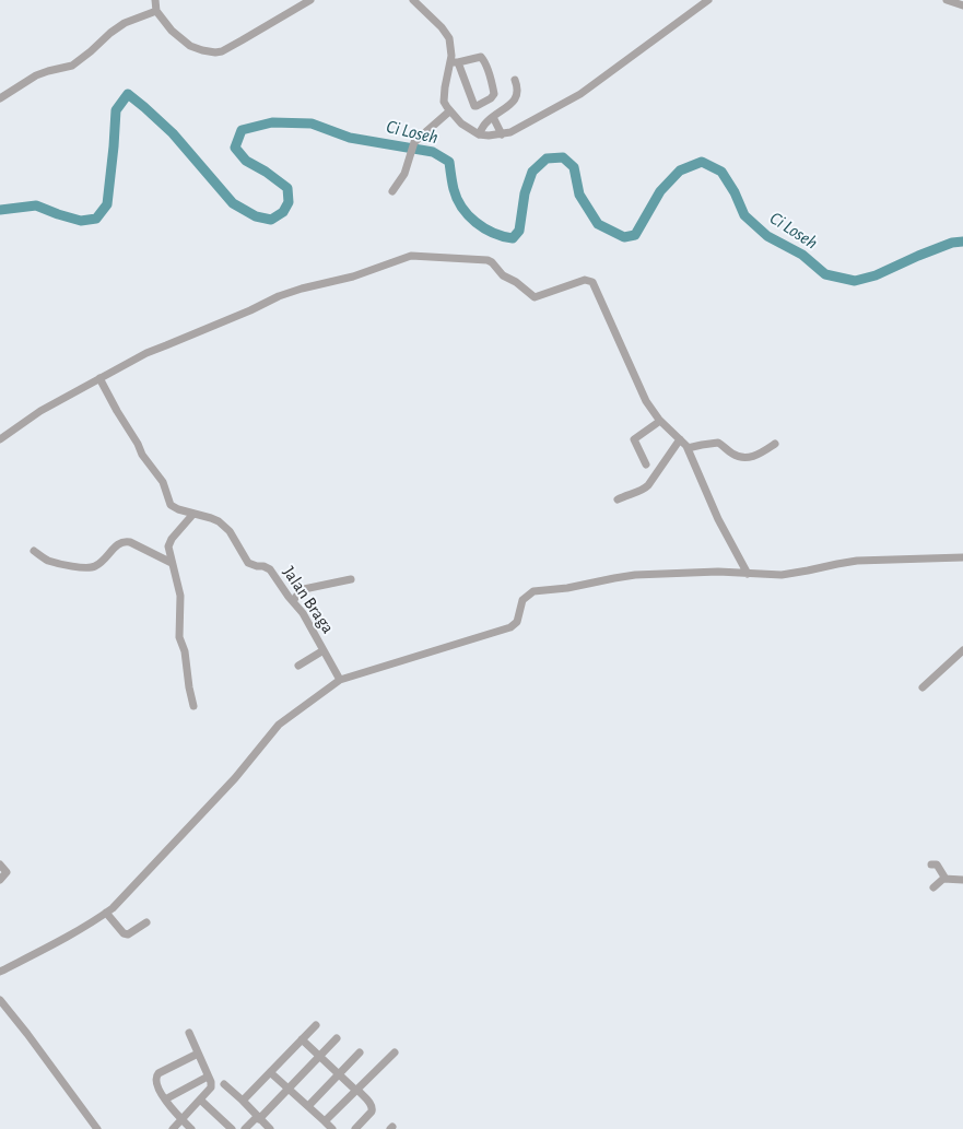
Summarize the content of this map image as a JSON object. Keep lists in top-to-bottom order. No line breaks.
{"streets":{"street":["Jalan Braga"]},"water":["Ci Loseh"]}
